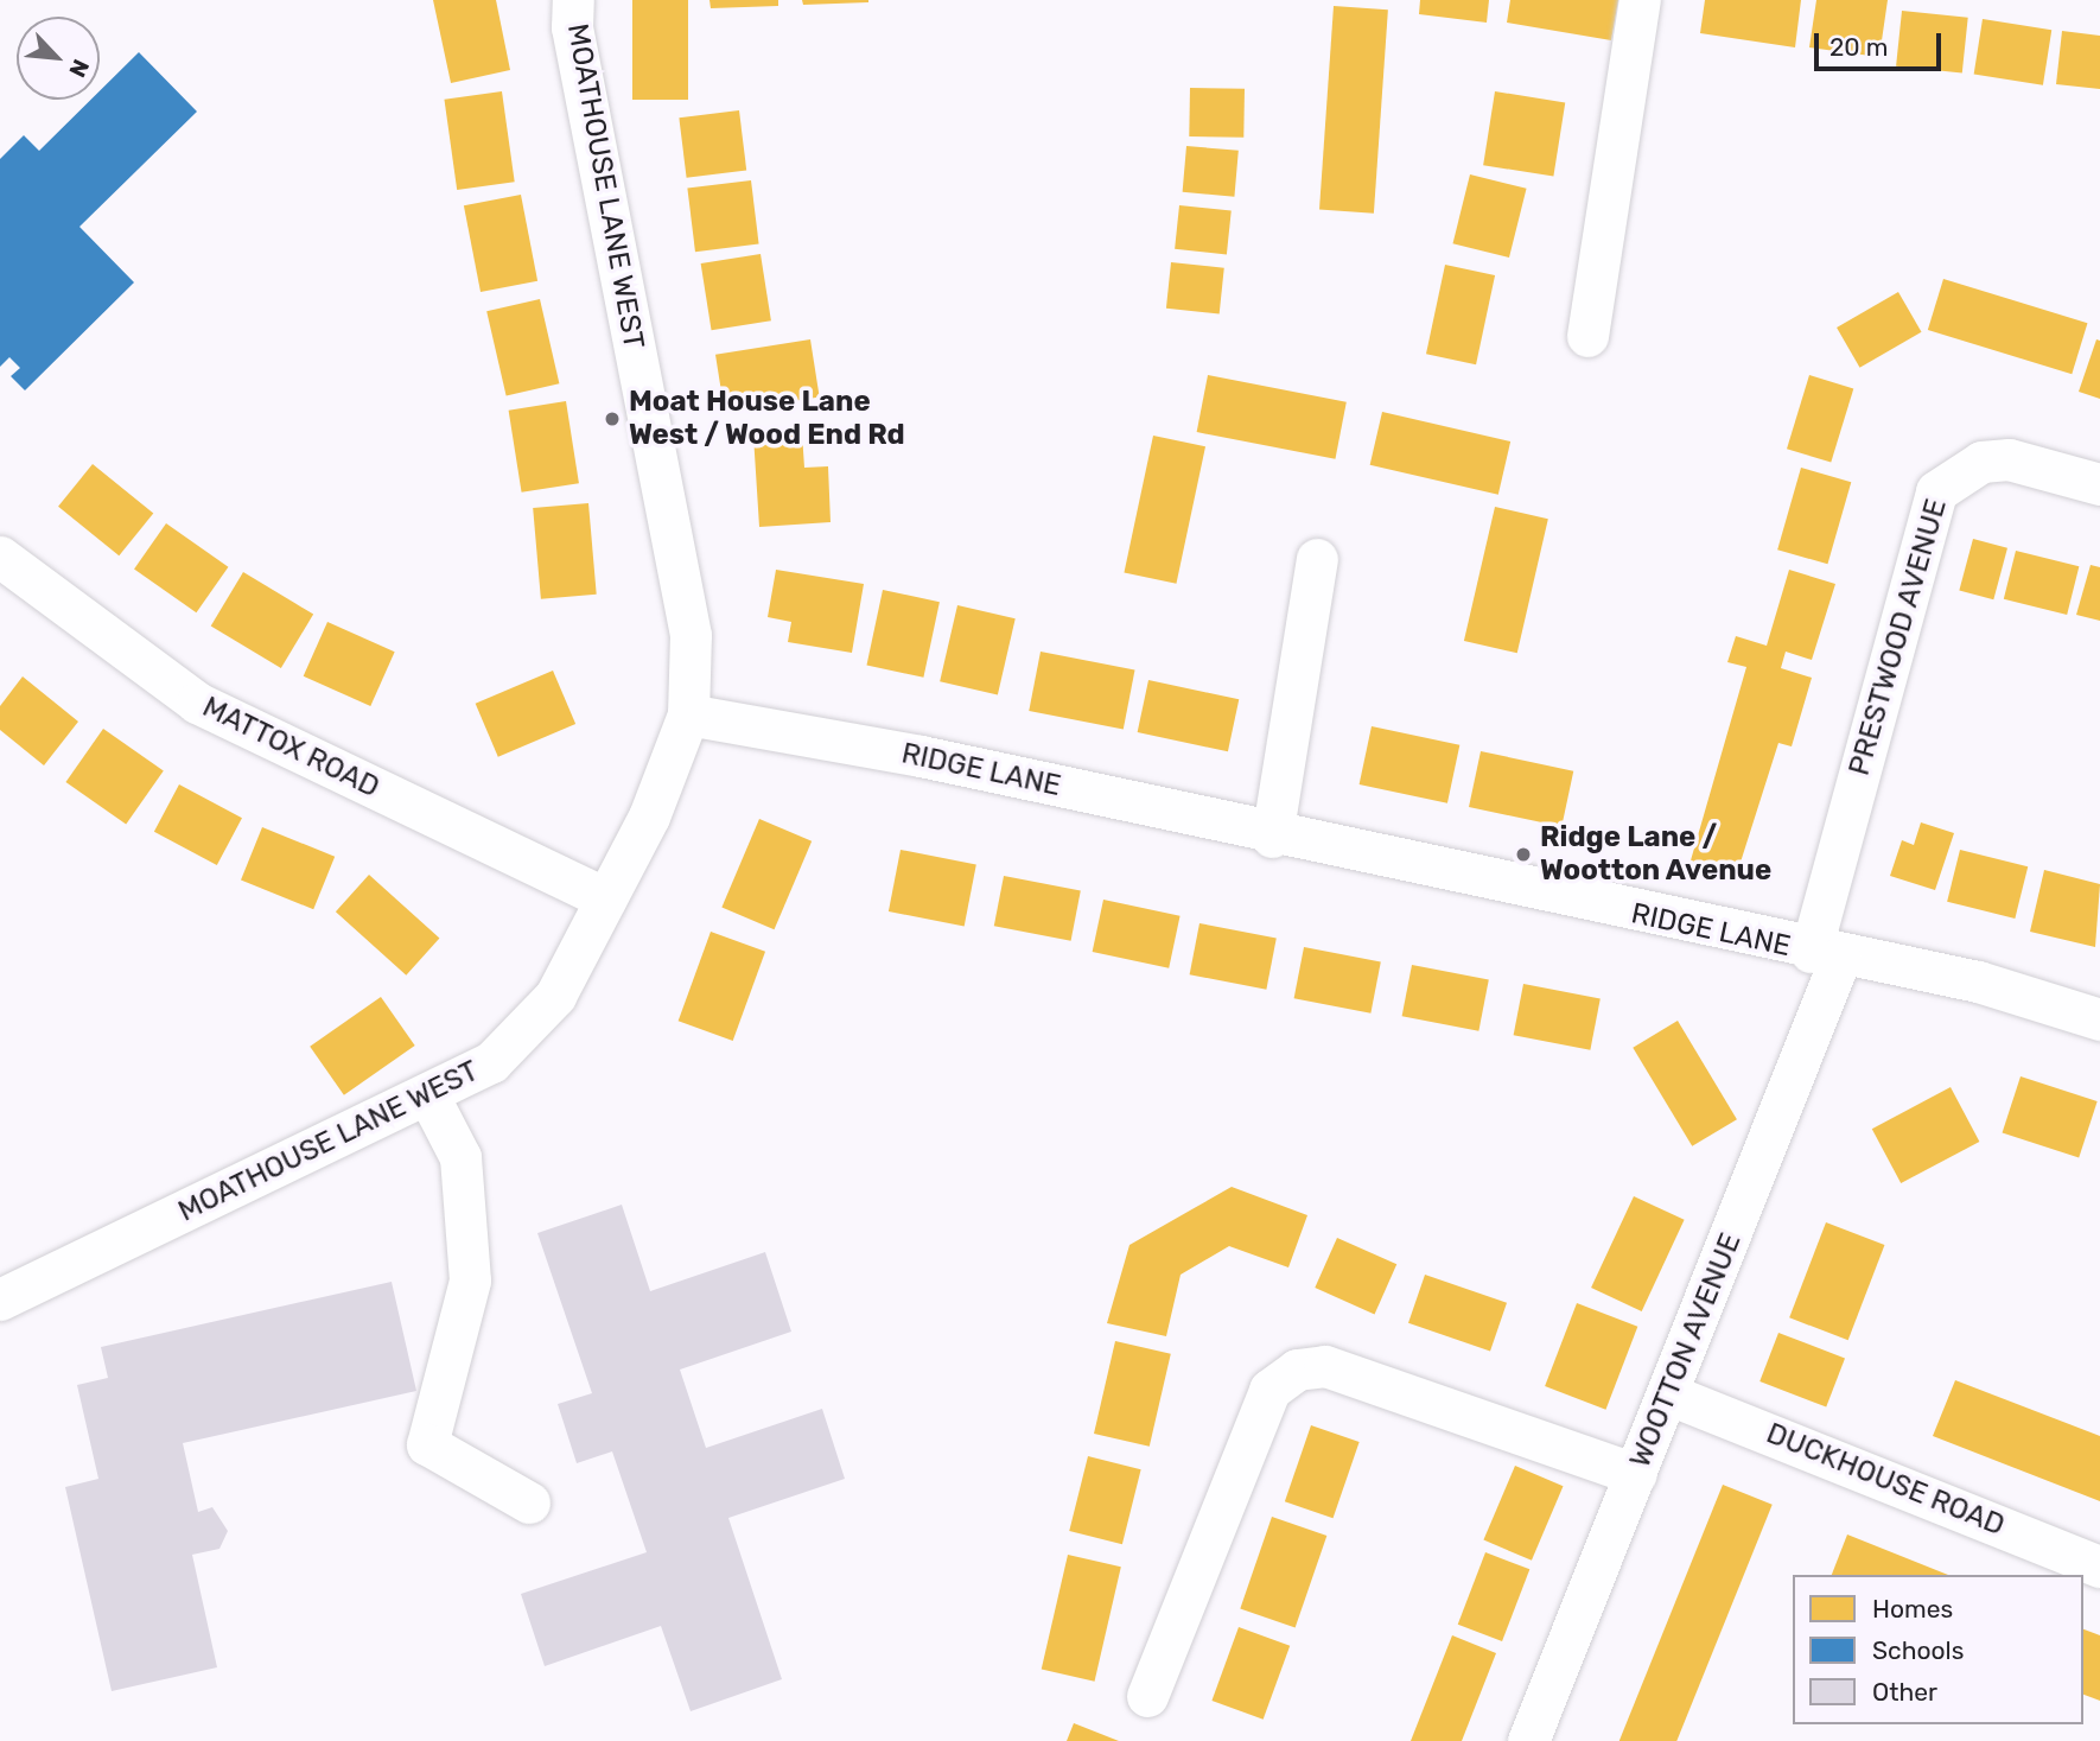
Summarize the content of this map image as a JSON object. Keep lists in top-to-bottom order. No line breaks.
{"streets":{"street":["MOATHOUSE LANE WEST","PRESTWOOD AVENUE","MATTOX ROAD","RIDGE LANE","WOOTTON AVENUE","DUCKHOUSE ROAD"]},"crossings":[["MOATHOUSE LANE WEST","MATTOX ROAD"],["MOATHOUSE LANE WEST","RIDGE LANE"],["PRESTWOOD AVENUE","RIDGE LANE"],["PRESTWOOD AVENUE","WOOTTON AVENUE"],["RIDGE LANE","WOOTTON AVENUE"],["WOOTTON AVENUE","DUCKHOUSE ROAD"]],"places":["Moat House Lane West / Wood End Rd","Ridge Lane / Wootton Avenue"],"legend":["Homes","Schools","Other"],"scale_bar":"20 m","north":"bottom right"}
